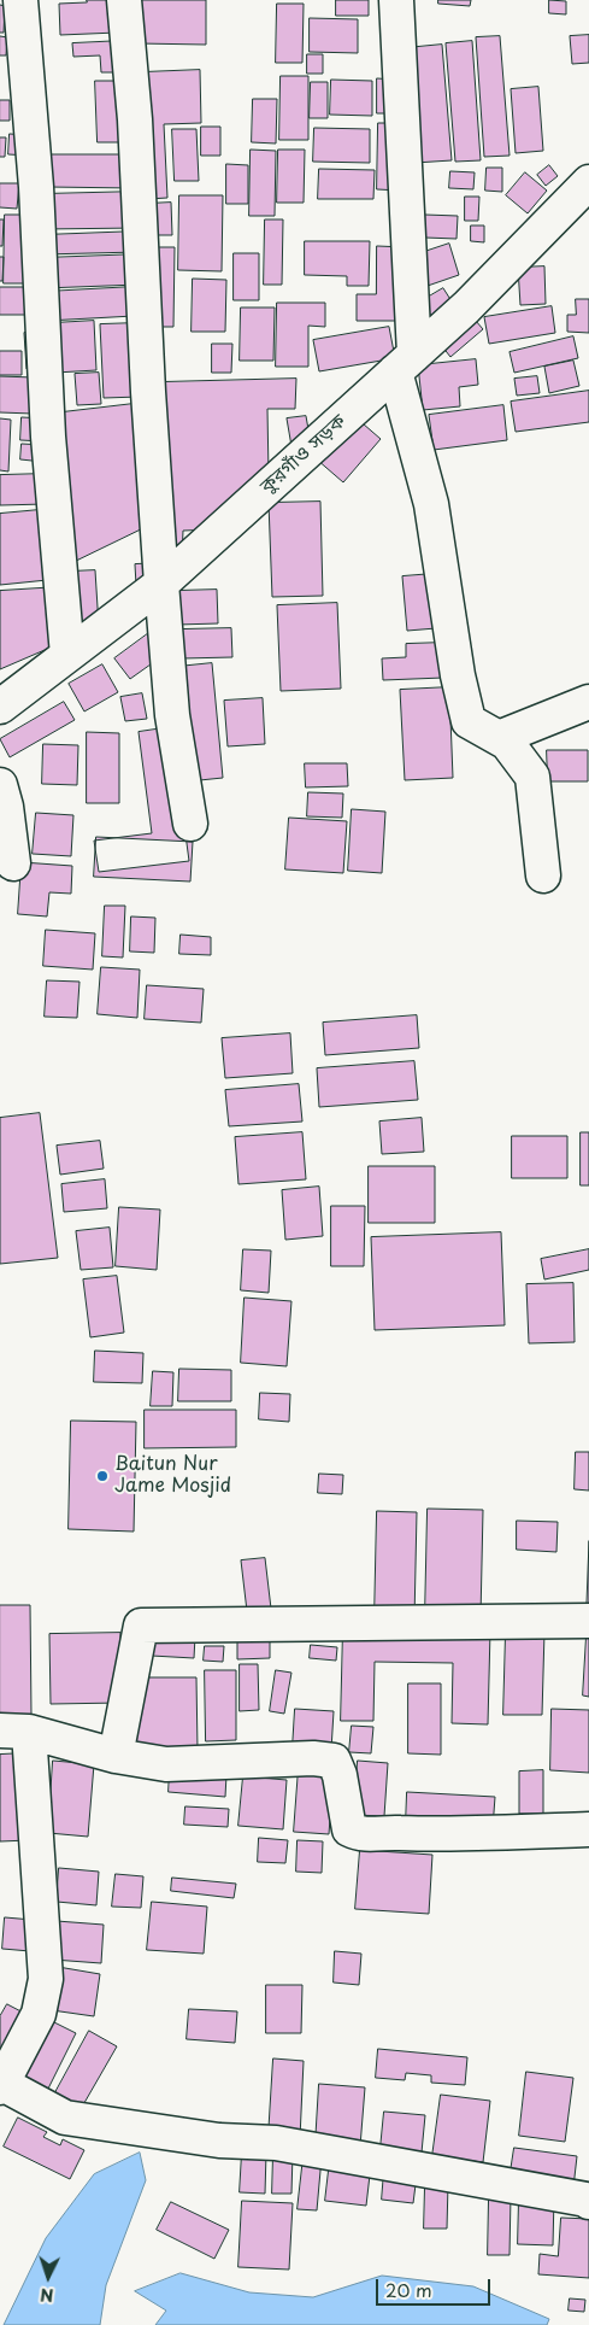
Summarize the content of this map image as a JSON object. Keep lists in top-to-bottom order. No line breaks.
{"streets":{"street":["কুরগাঁও সড়ক"]},"places":["Baitun Nur Jame Mosjid"],"scale_bar":"20 m","north":"bottom"}
